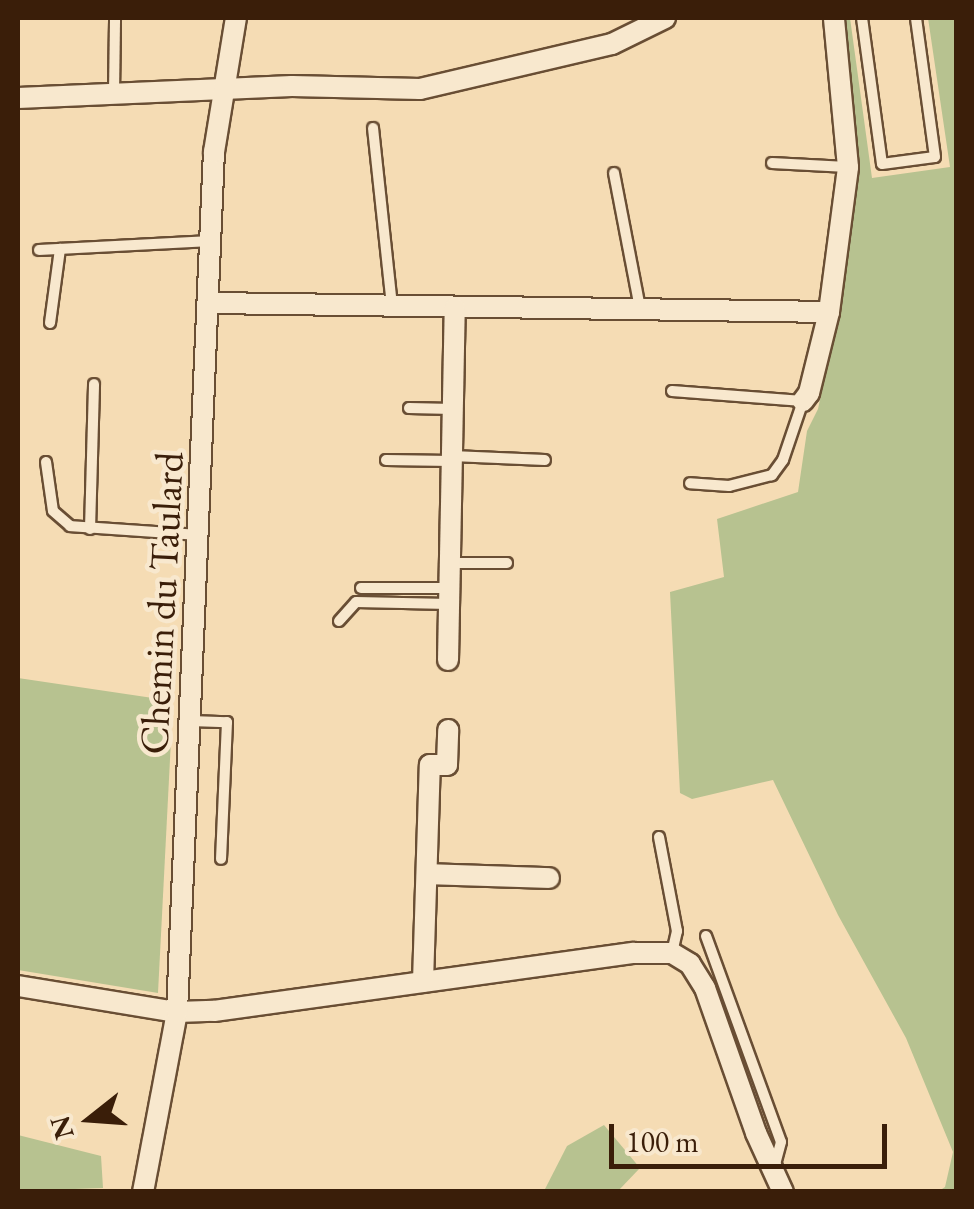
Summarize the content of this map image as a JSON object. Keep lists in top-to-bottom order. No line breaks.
{"streets":{"street":["Chemin du Taulard"]},"scale_bar":"100 m","north":"left"}
